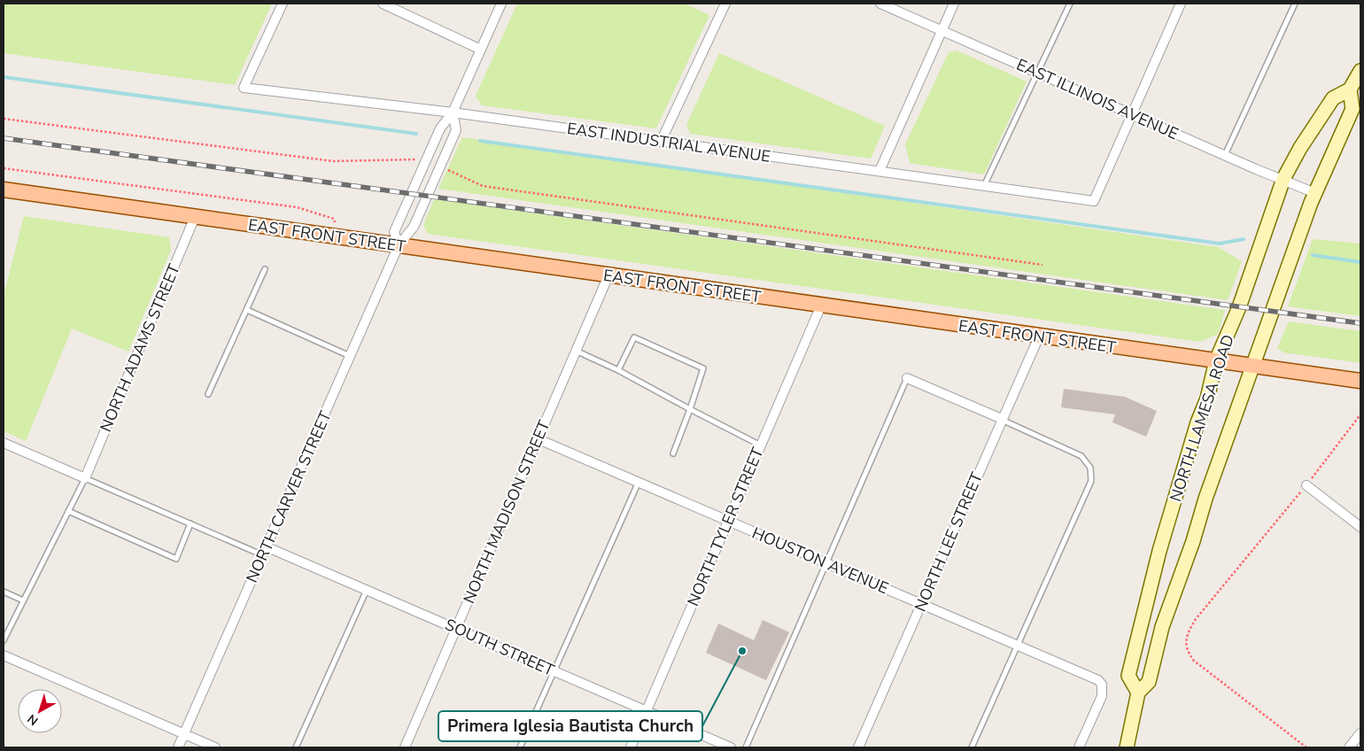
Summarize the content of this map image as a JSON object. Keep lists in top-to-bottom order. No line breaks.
{"streets":{"main road":["EAST FRONT STREET","NORTH LAMESA ROAD"],"street":["EAST ILLINOIS AVENUE","EAST INDUSTRIAL AVENUE","NORTH ADAMS STREET","NORTH CARVER STREET","NORTH MADISON STREET","NORTH TYLER STREET","NORTH LEE STREET","HOUSTON AVENUE","SOUTH STREET"]},"crossings":[["EAST ILLINOIS AVENUE","EAST INDUSTRIAL AVENUE"],["EAST ILLINOIS AVENUE","NORTH LAMESA ROAD"],["EAST INDUSTRIAL AVENUE","NORTH CARVER STREET"],["EAST FRONT STREET","NORTH ADAMS STREET"],["EAST FRONT STREET","NORTH LAMESA ROAD"],["EAST FRONT STREET","NORTH CARVER STREET"],["EAST FRONT STREET","NORTH MADISON STREET"],["EAST FRONT STREET","NORTH TYLER STREET"],["EAST FRONT STREET","NORTH LEE STREET"],["NORTH CARVER STREET","SOUTH STREET"],["NORTH MADISON STREET","HOUSTON AVENUE"],["NORTH MADISON STREET","SOUTH STREET"],["NORTH TYLER STREET","HOUSTON AVENUE"],["NORTH TYLER STREET","SOUTH STREET"],["NORTH LEE STREET","HOUSTON AVENUE"]],"places":["Primera Iglesia Bautista Church"],"north":"bottom left"}
